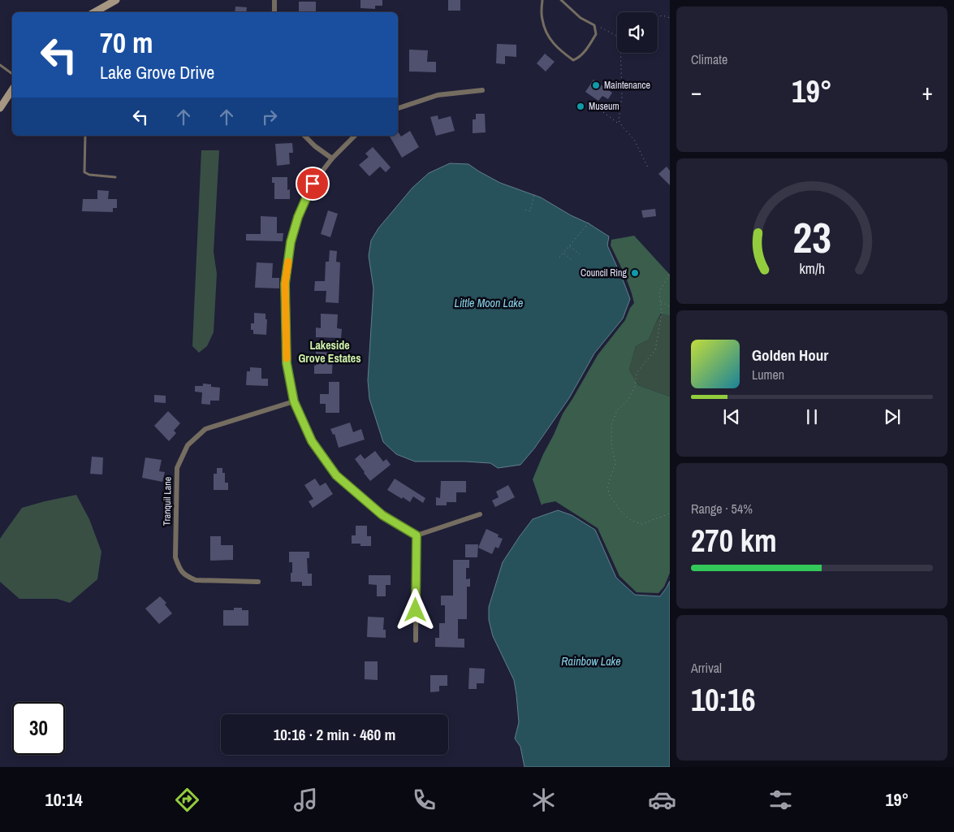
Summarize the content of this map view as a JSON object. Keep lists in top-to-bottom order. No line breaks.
{"streets":{"street":["Tranquil Lane"]},"districts":["Lakeside Grove Estates"],"water":["Little Moon Lake","Rainbow Lake"],"places":["Maintenance","Museum","Council Ring"],"page":{"tile":["Climate",["Range · 54%","270 km"],["Arrival","10:16"]],"turn":["70 m","Lake Grove Drive"],"heat":["−","19°","+"],"song":["Golden Hour","Lumen"],"limit":"30","trip":"10:16 · 2 min · 460 m","tabs":["10:14","19°"],"gauge":["23","km/h"]}}
